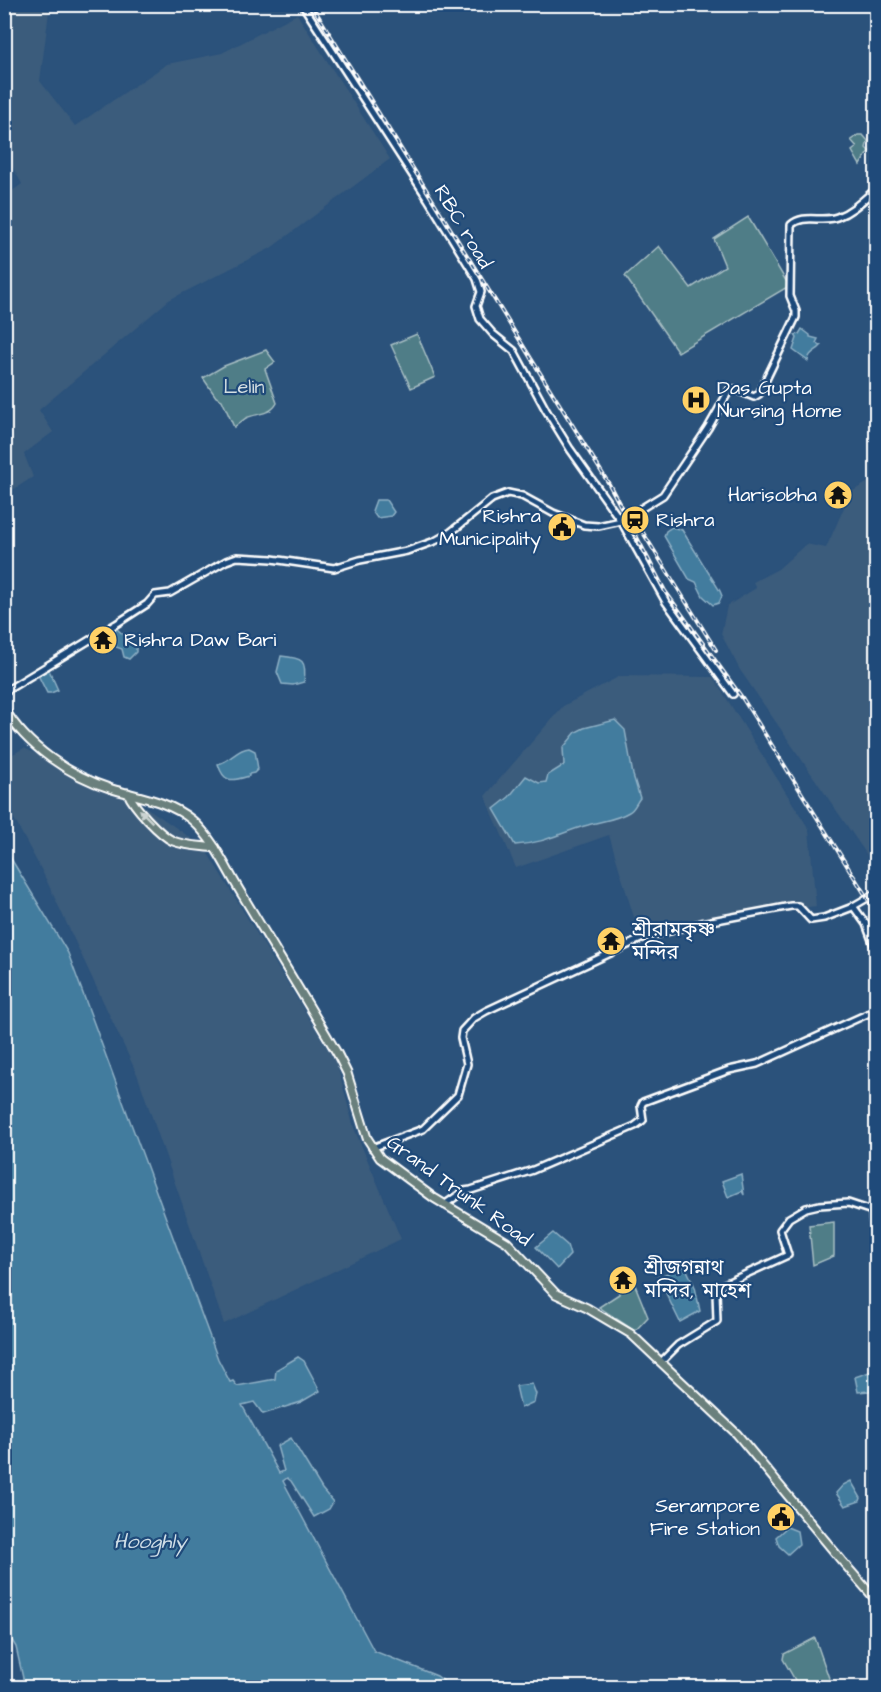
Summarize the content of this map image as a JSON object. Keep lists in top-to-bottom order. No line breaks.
{"streets":{"main road":["Grand Trunk Road"],"street":["RBC road"]},"water":["Hooghly"],"parks":["Lelin"],"places":{"hospital":["Das Gupta Nursing Home"],"temple":["Harisobha","Rishra Daw Bari","শ্রীরামকৃষ্ণ মন্দির","শ্রীজগন্নাথ মন্দির, মাহেশ"],"station":["Rishra"],"public building":["Rishra Municipality","Serampore Fire Station"]}}
